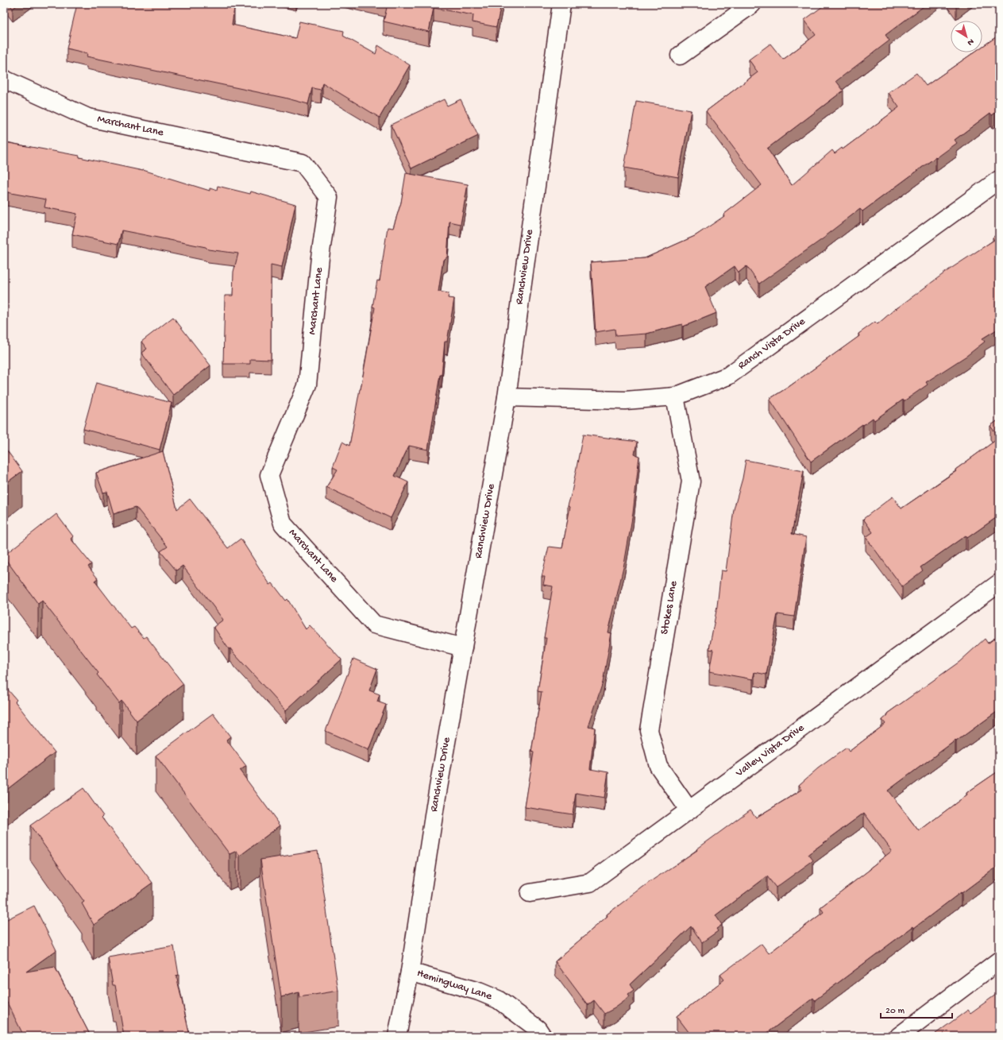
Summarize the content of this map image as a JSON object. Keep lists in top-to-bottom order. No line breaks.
{"streets":{"street":["Marchant Lane","Ranchview Drive","Ranch Vista Drive","Stokes Lane","Valley Vista Drive","Hemingway Lane"]},"crossings":[["Marchant Lane","Ranchview Drive"],["Ranchview Drive","Ranch Vista Drive"],["Ranchview Drive","Hemingway Lane"],["Ranch Vista Drive","Stokes Lane"],["Stokes Lane","Valley Vista Drive"]],"scale_bar":"20 m","north":"bottom right"}
